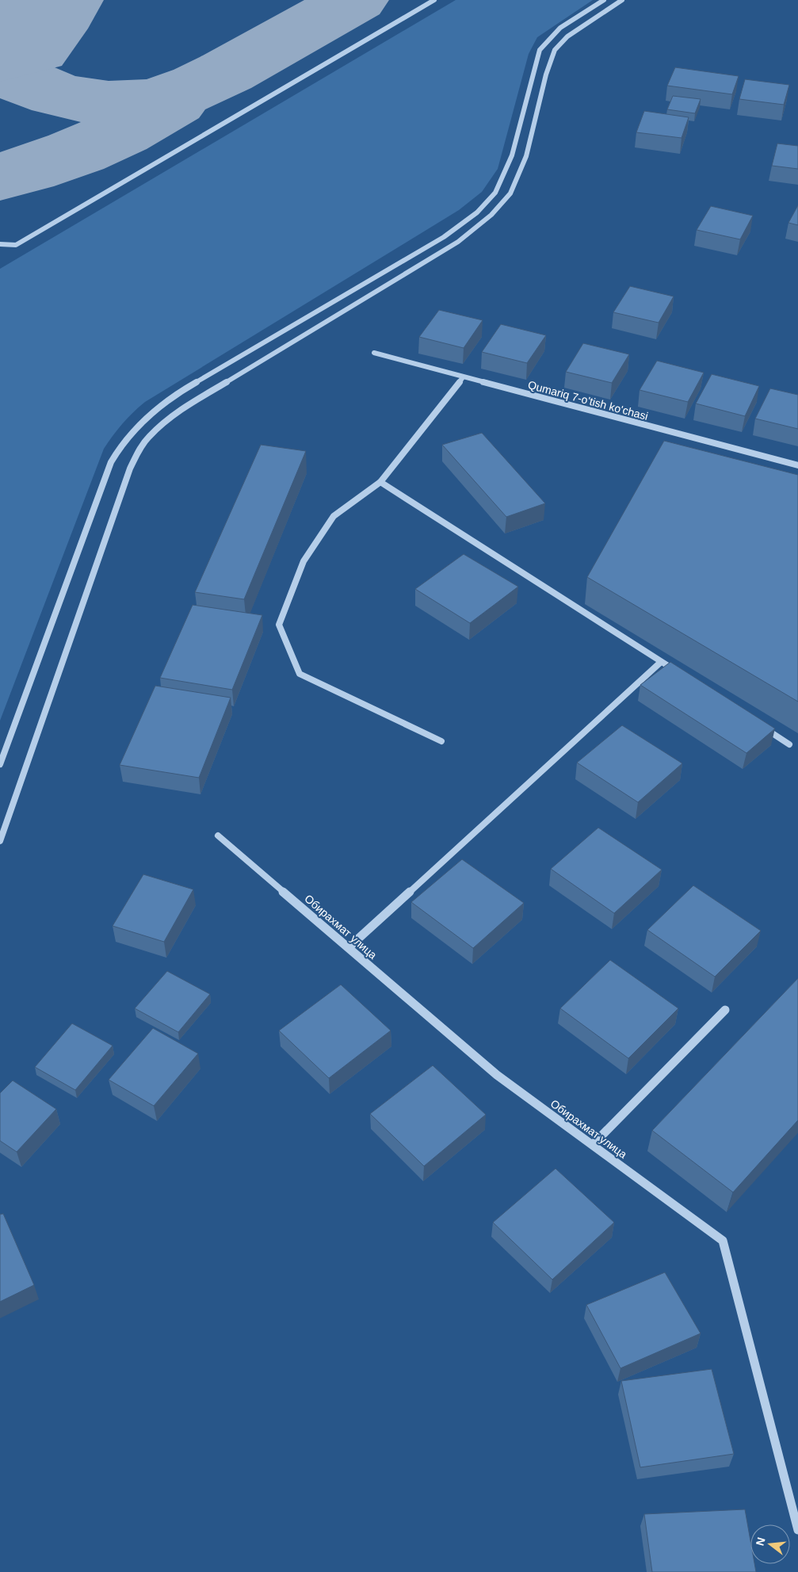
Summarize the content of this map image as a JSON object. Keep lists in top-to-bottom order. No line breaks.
{"streets":{"street":["Qumariq 7-o'tish ko'chasi","Обирахмат улица"]},"north":"left"}
